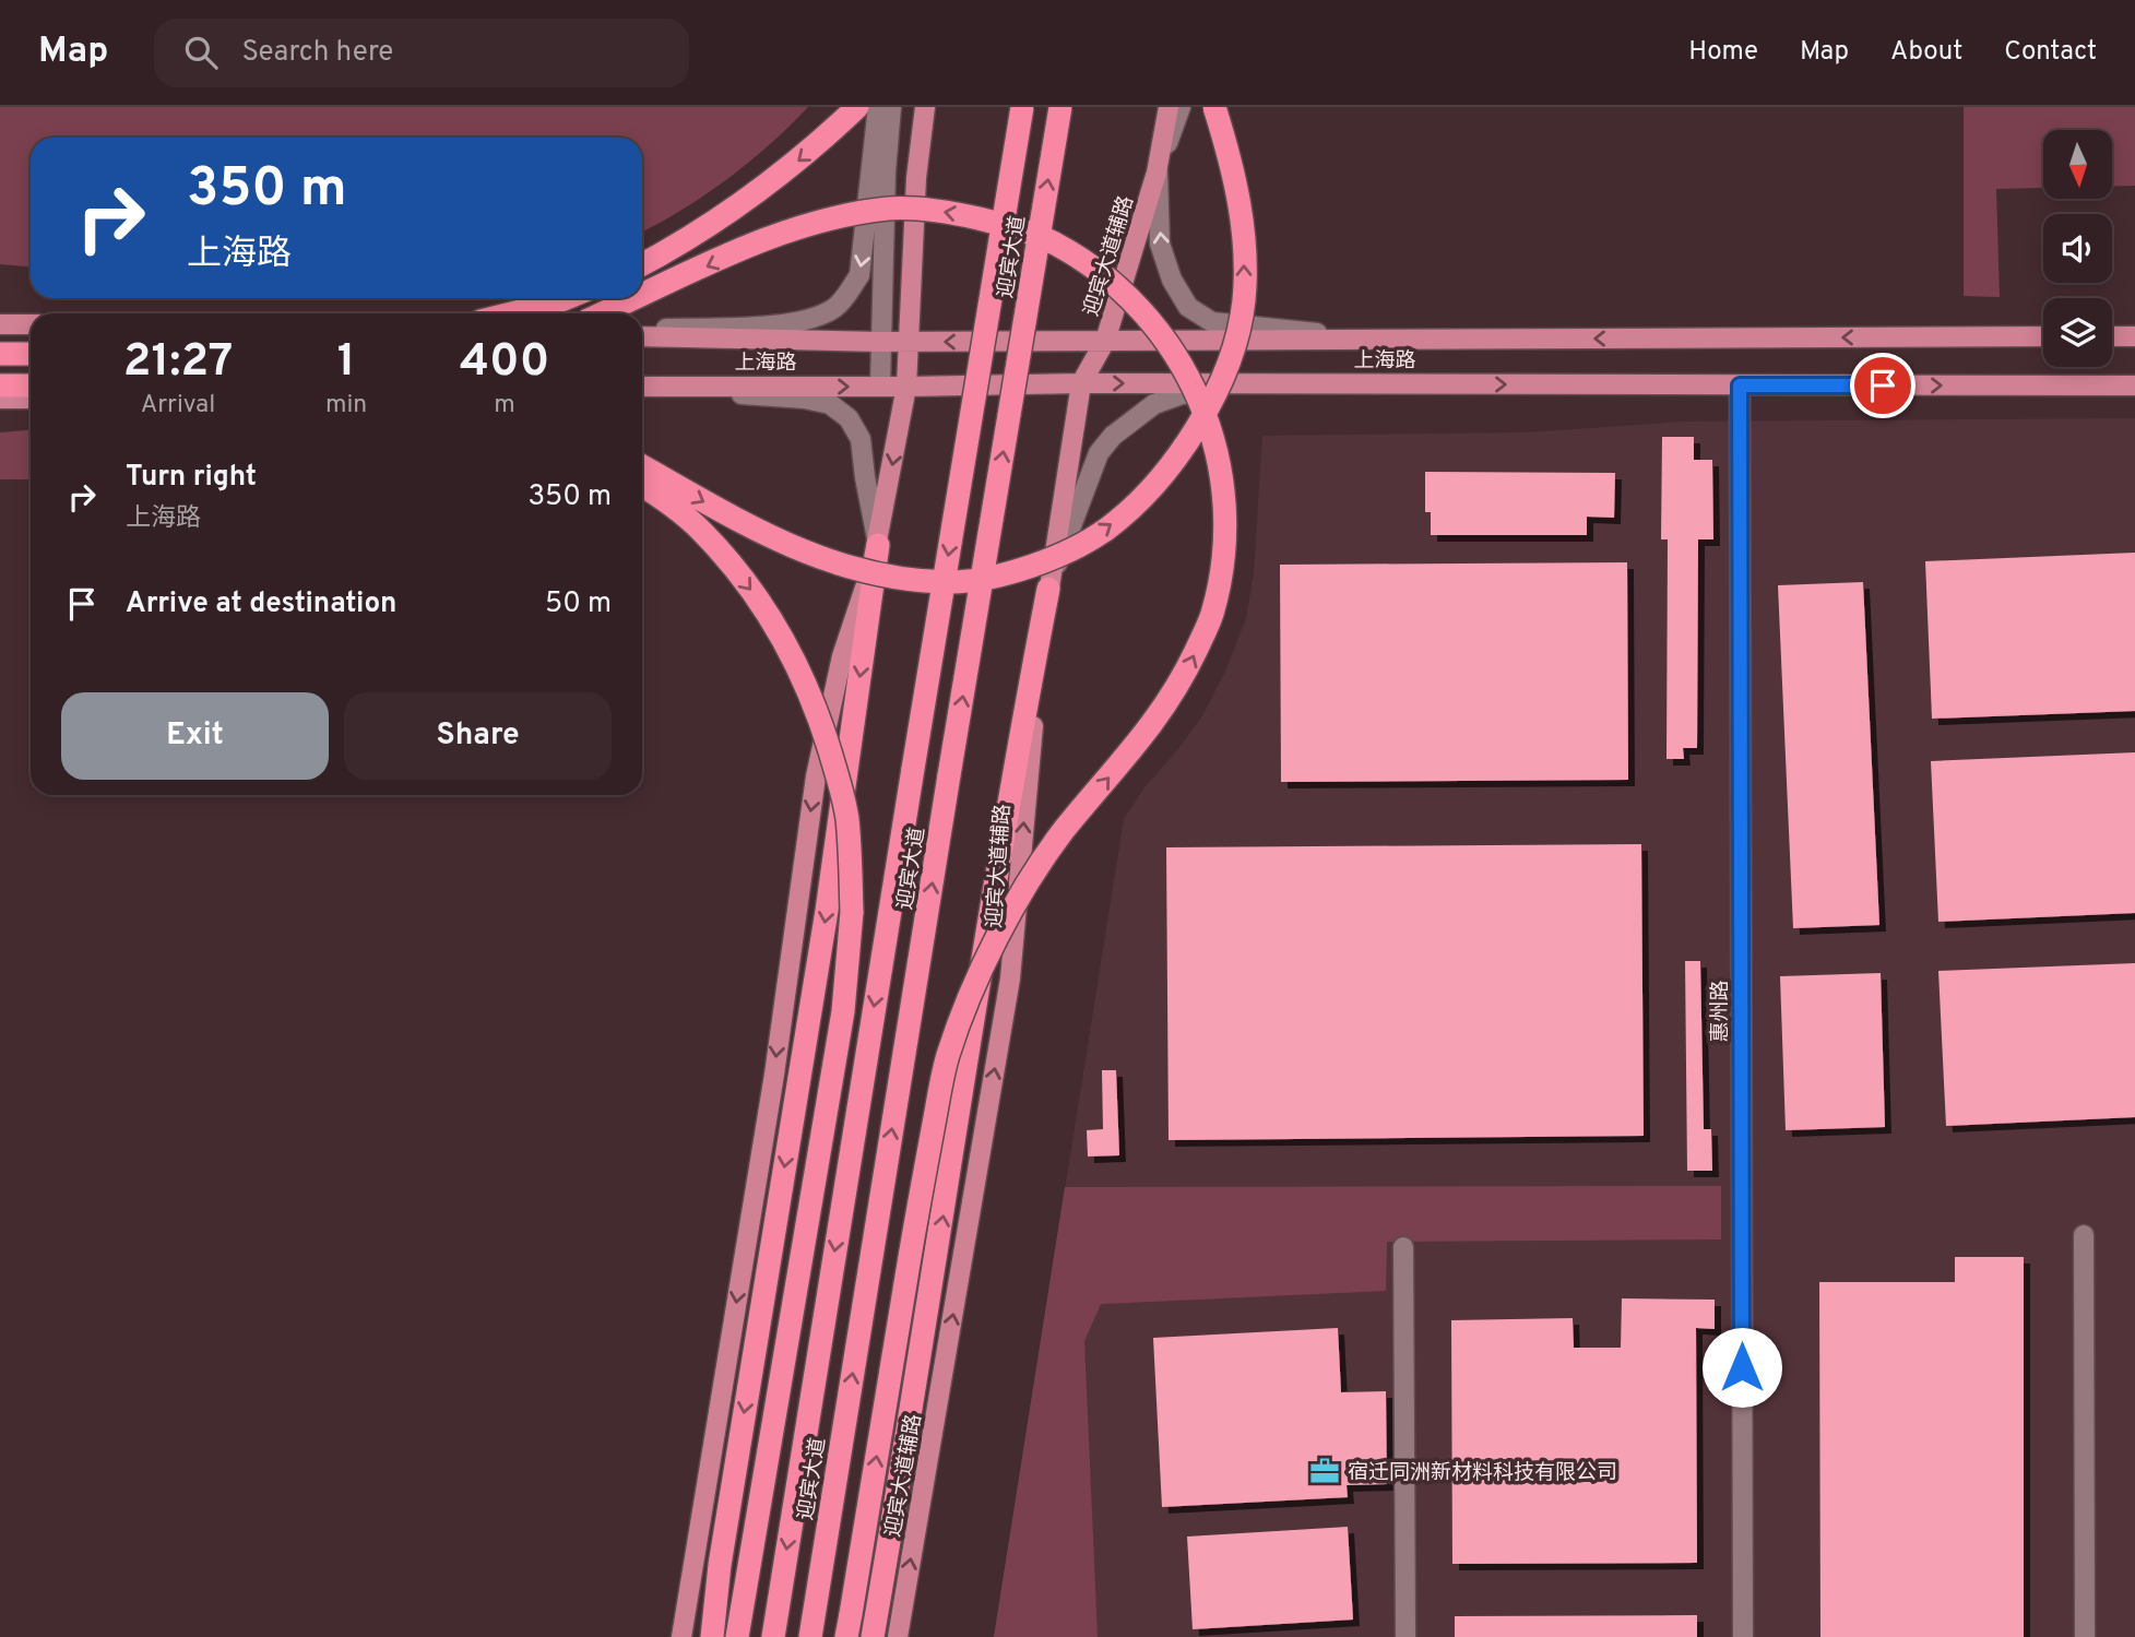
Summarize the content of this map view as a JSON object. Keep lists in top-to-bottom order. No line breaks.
{"streets":{"highway":["迎宾大道"],"main road":["迎宾大道辅路","上海路"],"street":["惠州路"]},"crossings":[["迎宾大道辅路","上海路"],["上海路","惠州路"]],"one_way":["迎宾大道辅路"],"places":{"office":["宿迁同洲新材料科技有限公司"]},"north":"bottom","page":{"header":"Map","search":"Search here","nav":["Home","Map","About","Contact"],"turn":["350 m","上海路"],"eta":["21:27","Arrival","1","min","400","m"],"list":[{"name":"Turn right","note":"上海路","value":"350 m"},{"name":"Arrive at destination","value":"50 m"}],"buttons":["Exit","Share"]}}
